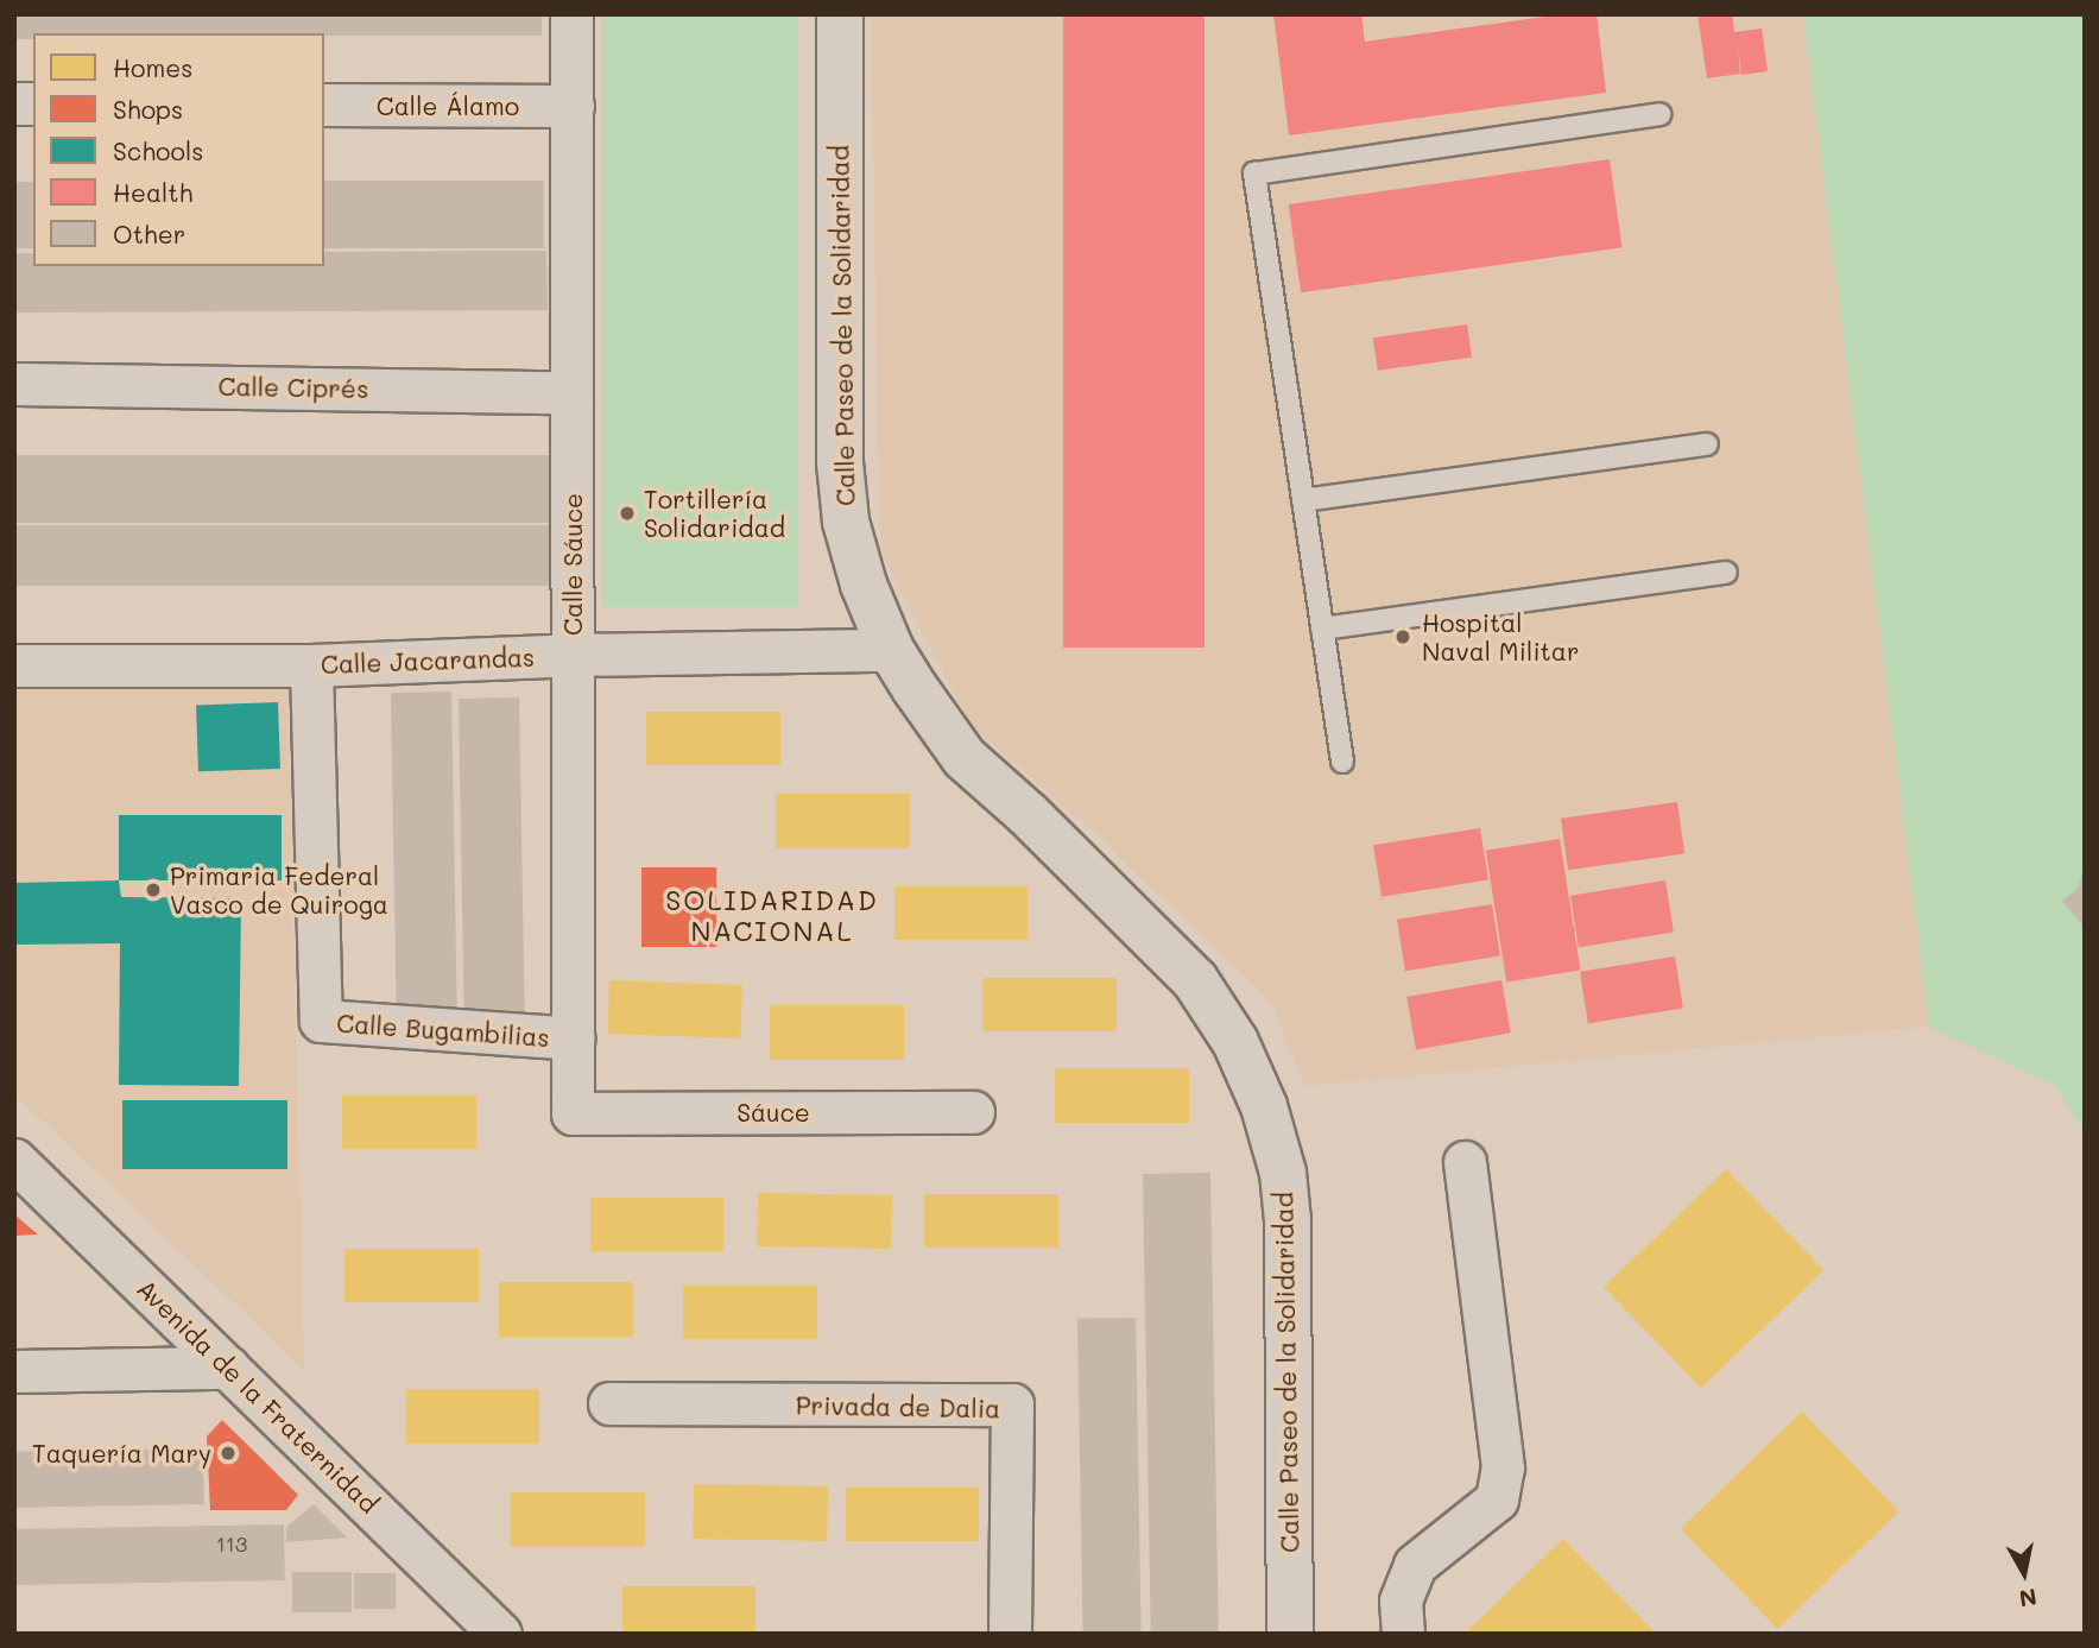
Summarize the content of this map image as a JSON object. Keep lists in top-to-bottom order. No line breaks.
{"streets":{"street":["Calle Álamo","Calle Paseo de la Solidaridad","Calle Ciprés","Calle Sáuce","Calle Jacarandas","Calle Bugambilias","Sáuce","Avenida de la Fraternidad","Privada de Dalia"]},"crossings":[["Calle Álamo","Calle Sáuce"],["Calle Paseo de la Solidaridad","Calle Jacarandas"],["Calle Ciprés","Calle Sáuce"],["Calle Sáuce","Calle Jacarandas"],["Calle Sáuce","Calle Bugambilias"],["Calle Sáuce","Sáuce"],["Calle Jacarandas","Calle Bugambilias"]],"districts":["SOLIDARIDAD NACIONAL"],"places":["Tortillería Solidaridad","Hospital Naval Militar","Primaria Federal Vasco de Quiroga","Taquería Mary"],"house_numbers":["113"],"legend":["Homes","Shops","Schools","Health","Other"],"north":"bottom"}
